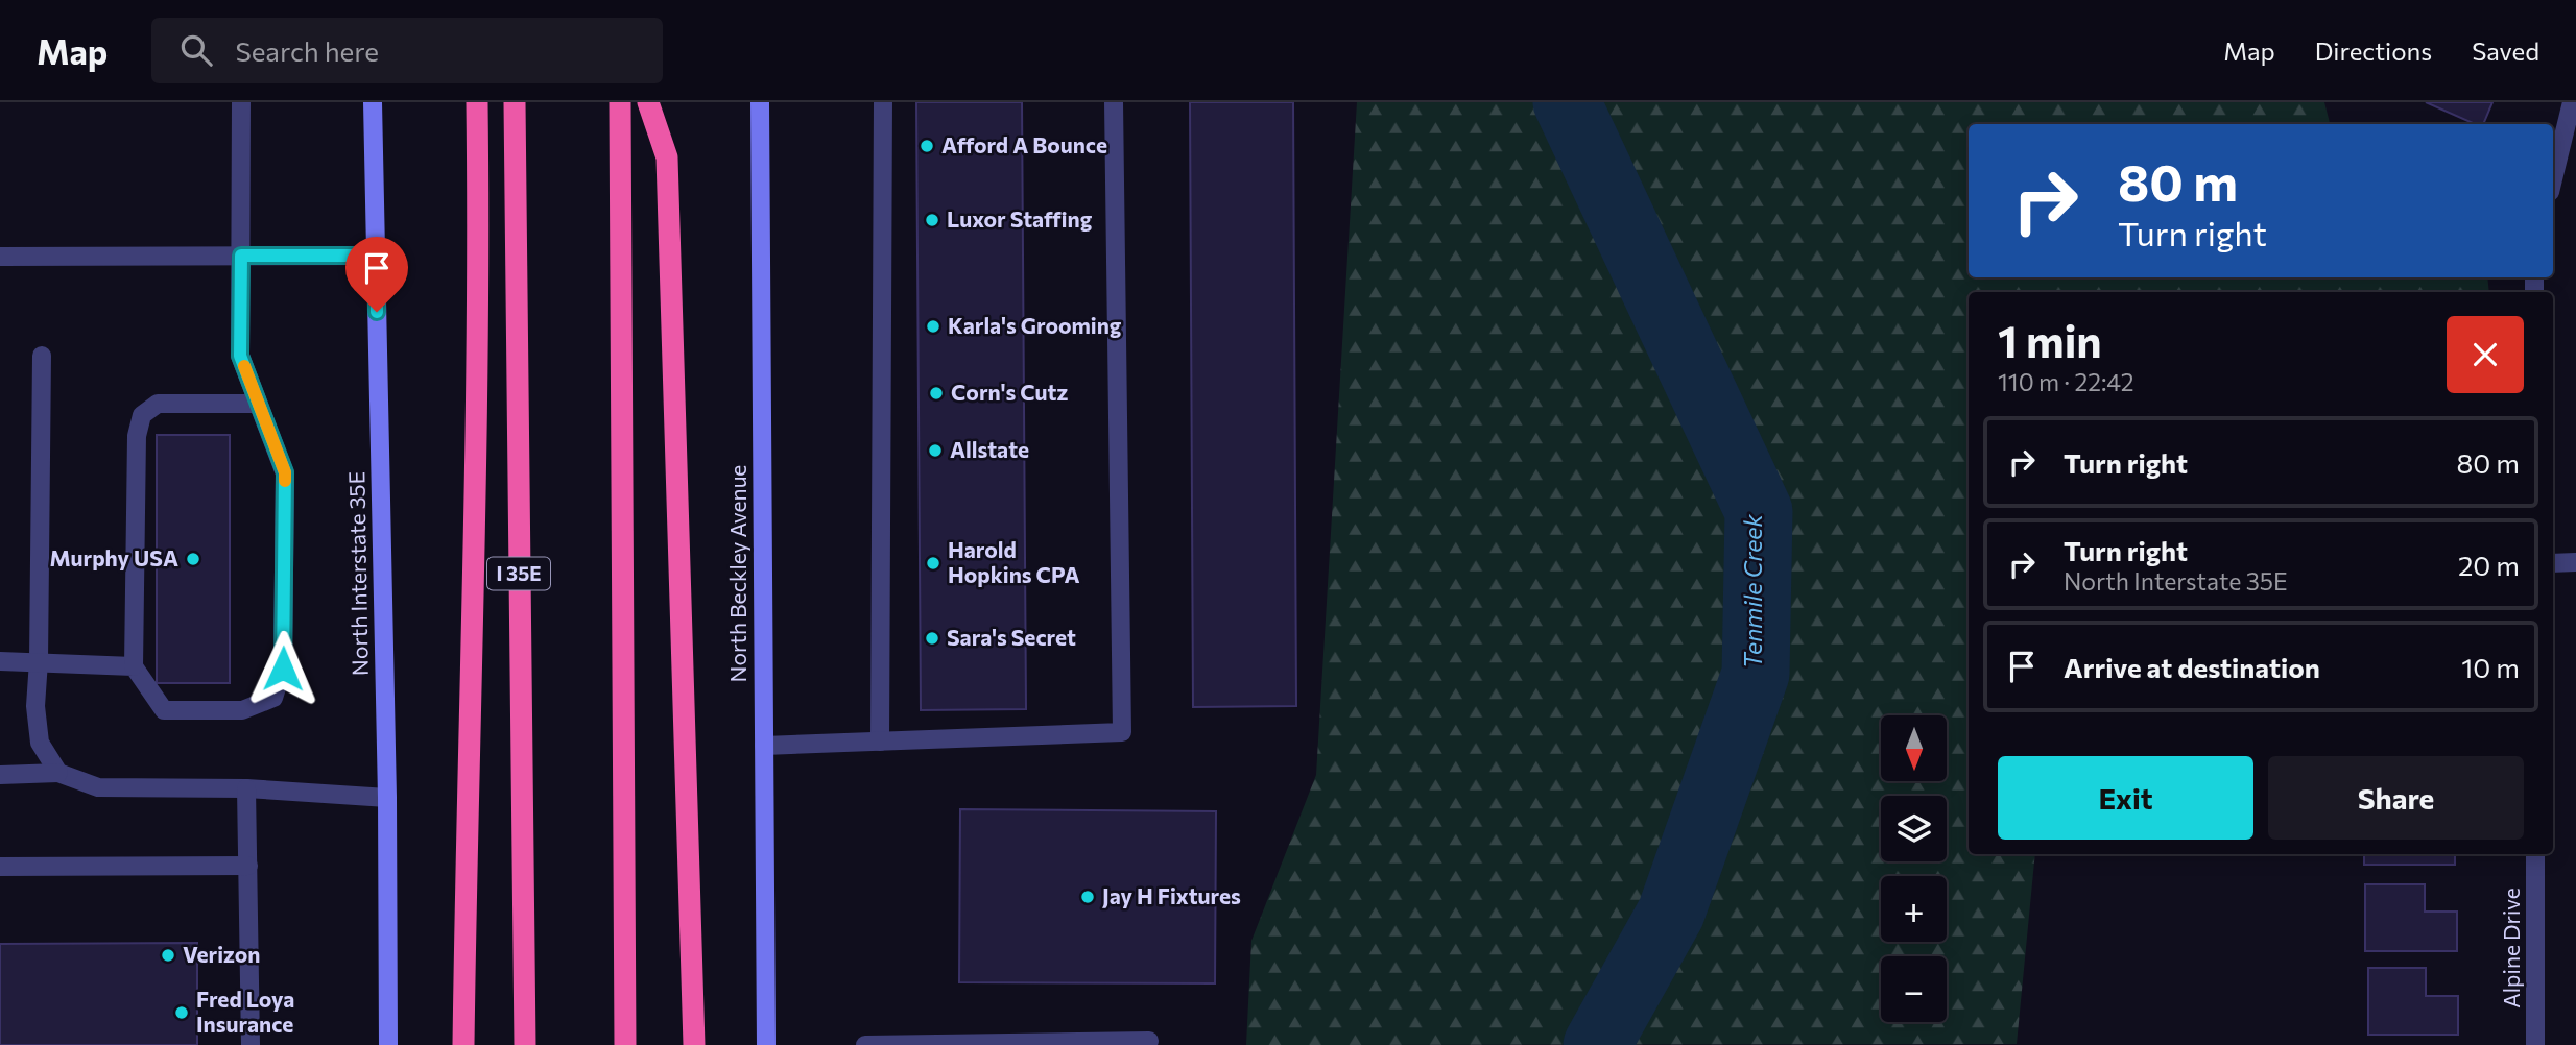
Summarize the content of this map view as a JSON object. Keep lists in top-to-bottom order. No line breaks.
{"streets":{"highway":["I 35E"],"main road":["North Interstate 35E","North Beckley Avenue"],"street":["Alpine Drive"]},"water":["Tenmile Creek"],"places":["Afford A Bounce","Luxor Staffing","Karla's Grooming","Corn's Cutz","Allstate","Murphy USA","Harold Hopkins CPA","Sara's Secret","Jay H Fixtures","Verizon","Fred Loya Insurance"],"north":"bottom","page":{"header":"Map","search":"Search here","nav":["Map","Directions","Saved"],"turn":["80 m","Turn right"],"heading":["1 min","110 m · 22:42"],"list":[{"name":"Turn right","value":"80 m"},{"name":"Turn right","note":"North Interstate 35E","value":"20 m"},{"name":"Arrive at destination","value":"10 m"}],"map_buttons":["+","−"],"buttons":["Exit","Share"]}}
